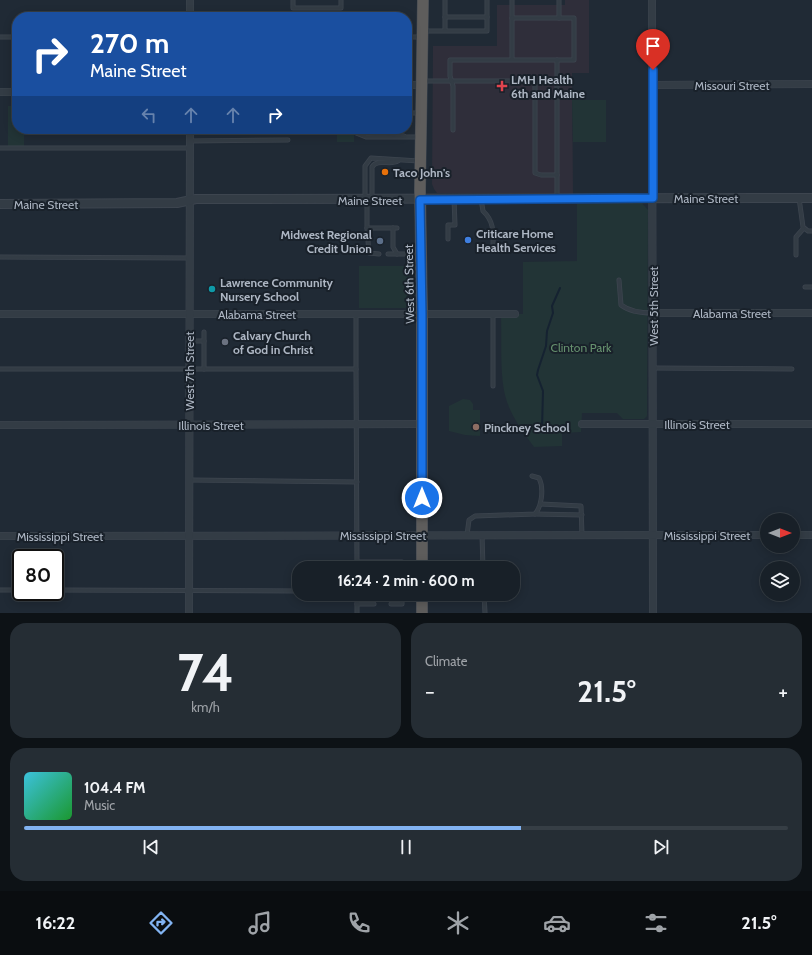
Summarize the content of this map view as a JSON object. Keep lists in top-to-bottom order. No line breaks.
{"streets":{"highway":["West 6th Street"],"street":["Missouri Street","Maine Street","West 5th Street","Alabama Street","West 7th Street","Illinois Street","Mississippi Street"]},"crossings":[["Missouri Street","West 5th Street"],["Maine Street","West 6th Street"],["Maine Street","West 5th Street"],["Maine Street","West 7th Street"],["West 6th Street","Alabama Street"],["West 6th Street","Illinois Street"],["West 6th Street","Mississippi Street"],["West 5th Street","Alabama Street"],["West 5th Street","Illinois Street"],["West 5th Street","Mississippi Street"],["Alabama Street","West 7th Street"],["West 7th Street","Illinois Street"],["West 7th Street","Mississippi Street"]],"parks":["Clinton Park"],"places":{"health":["LMH Health 6th and Maine"],"other":["Taco John's","Criticare Home Health Services","Midwest Regional Credit Union","Lawrence Community Nursery School","Calvary Church of God in Christ","Pinckney School"]},"north":"right","page":{"turn":["270 m","Maine Street"],"limit":"80","trip":"16:24 · 2 min · 600 m","tile":[["74","km/h"],"Climate"],"heat":["−","21.5°","+"],"song":["104.4 FM","Music"],"tabs":["16:22","21.5°"]}}
